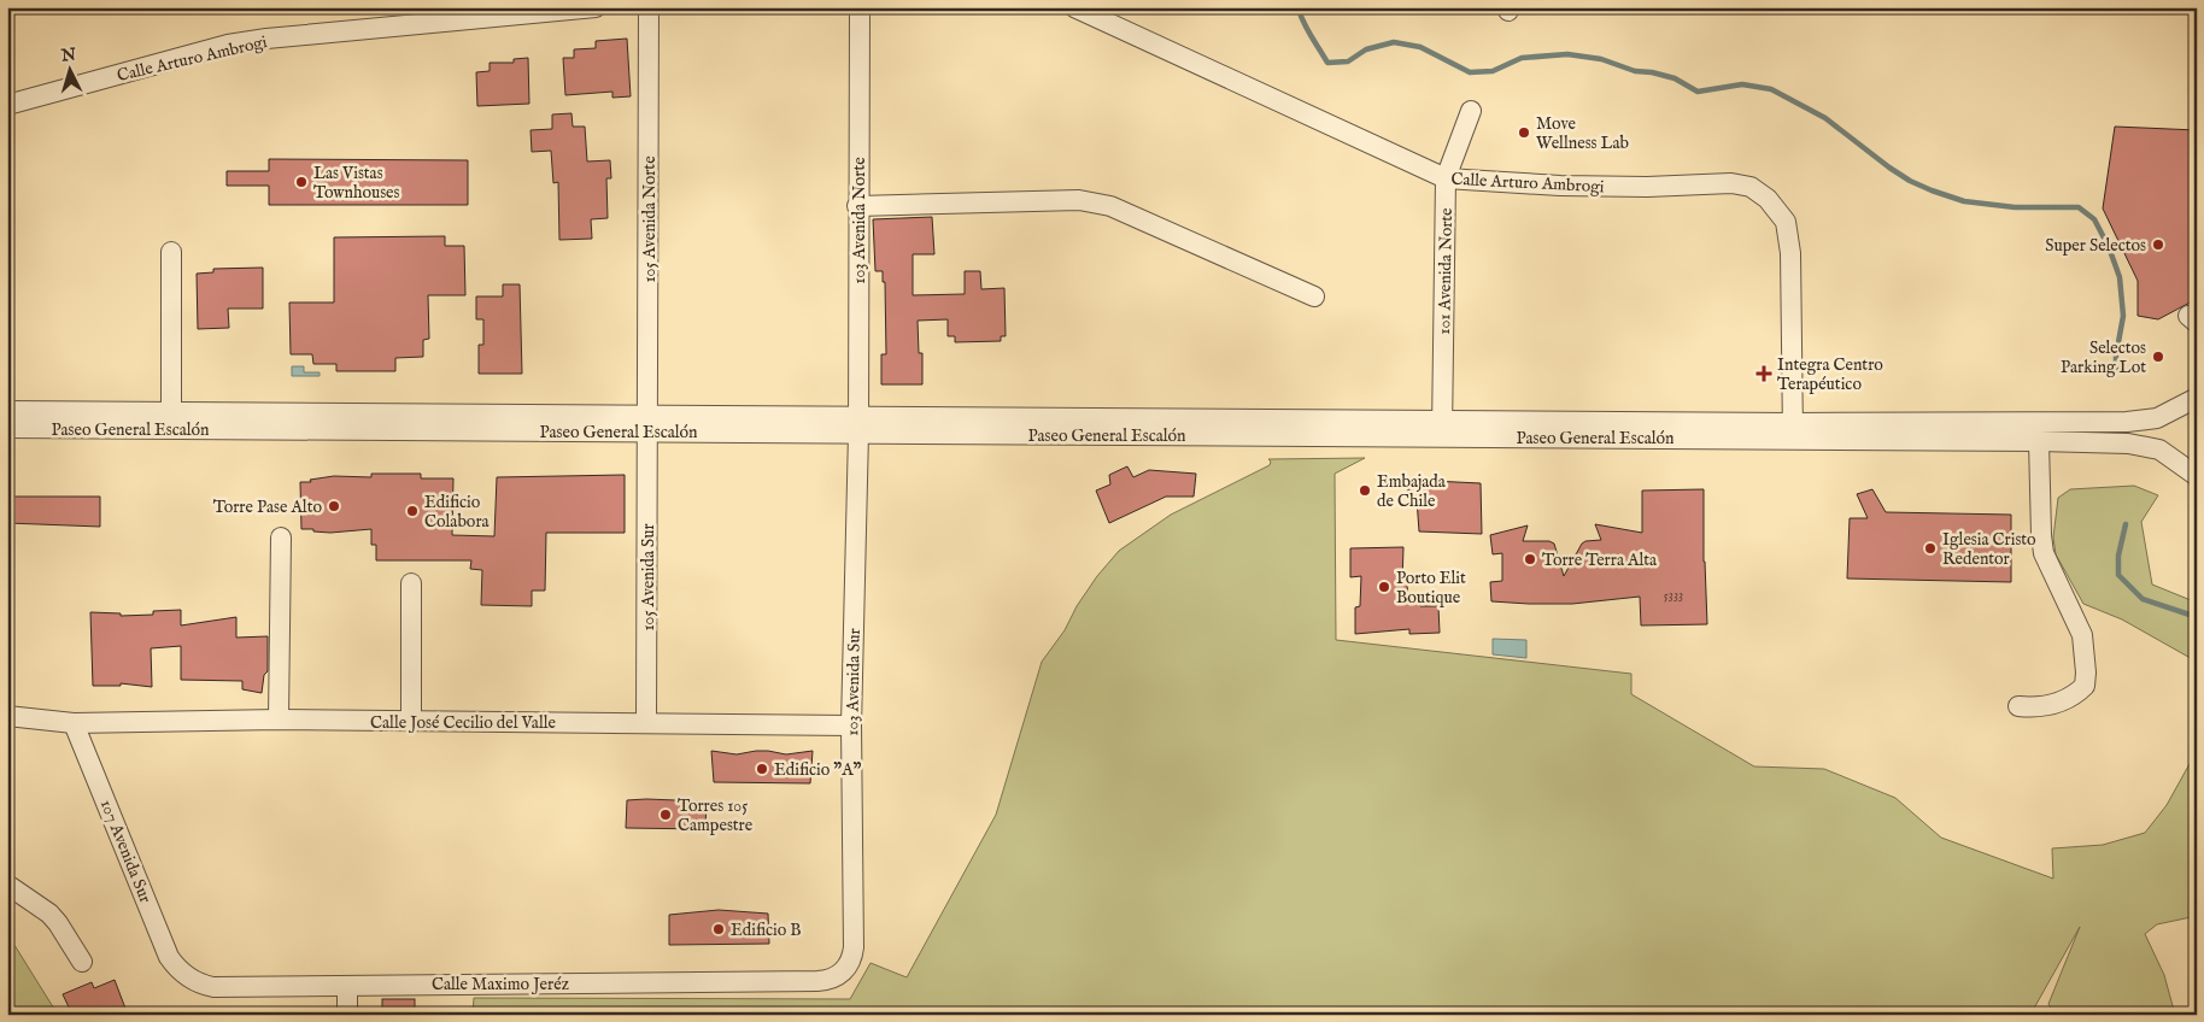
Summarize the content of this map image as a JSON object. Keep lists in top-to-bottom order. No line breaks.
{"streets":{"street":["Calle Arturo Ambrogi","105 Avenida Norte","103 Avenida Norte","101 Avenida Norte","Paseo General Escalón","105 Avenida Sur","103 Avenida Sur","Calle José Cecilio del Valle","107 Avenida Sur","Calle Maximo Jeréz"]},"crossings":[["Calle Arturo Ambrogi","101 Avenida Norte"],["Calle Arturo Ambrogi","Paseo General Escalón"],["105 Avenida Norte","Paseo General Escalón"],["105 Avenida Norte","105 Avenida Sur"],["103 Avenida Norte","Paseo General Escalón"],["103 Avenida Norte","103 Avenida Sur"],["101 Avenida Norte","Paseo General Escalón"],["Paseo General Escalón","105 Avenida Sur"],["Paseo General Escalón","103 Avenida Sur"],["105 Avenida Sur","Calle José Cecilio del Valle"],["103 Avenida Sur","Calle José Cecilio del Valle"],["103 Avenida Sur","Calle Maximo Jeréz"],["Calle José Cecilio del Valle","107 Avenida Sur"],["107 Avenida Sur","Calle Maximo Jeréz"]],"places":{"other":["Move Wellness Lab","Las Vistas Townhouses","Super Selectos","Selectos Parking Lot","Embajada de Chile","Torre Pase Alto","Edificio Colabora","Iglesia Cristo Redentor","Torre Terra Alta","Porto Elit Boutique","Edificio \"A\"","Torres 105 Campestre","Edificio B"],"health":["Integra Centro Terapéutico"]},"house_numbers":["5333"],"north":"top"}
